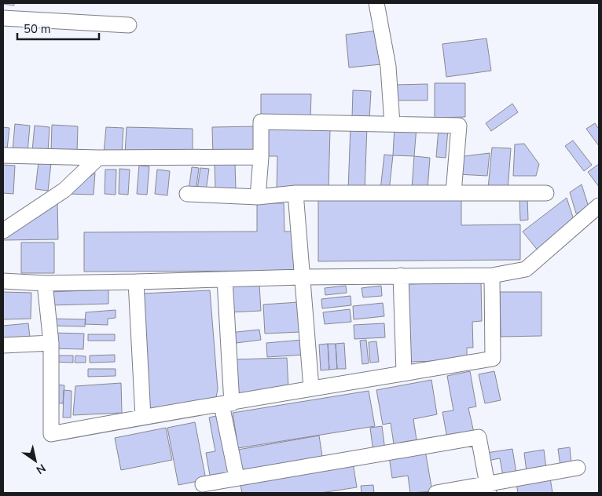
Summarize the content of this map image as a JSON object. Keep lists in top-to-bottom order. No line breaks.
{"scale_bar":"50 m","north":"bottom right"}
